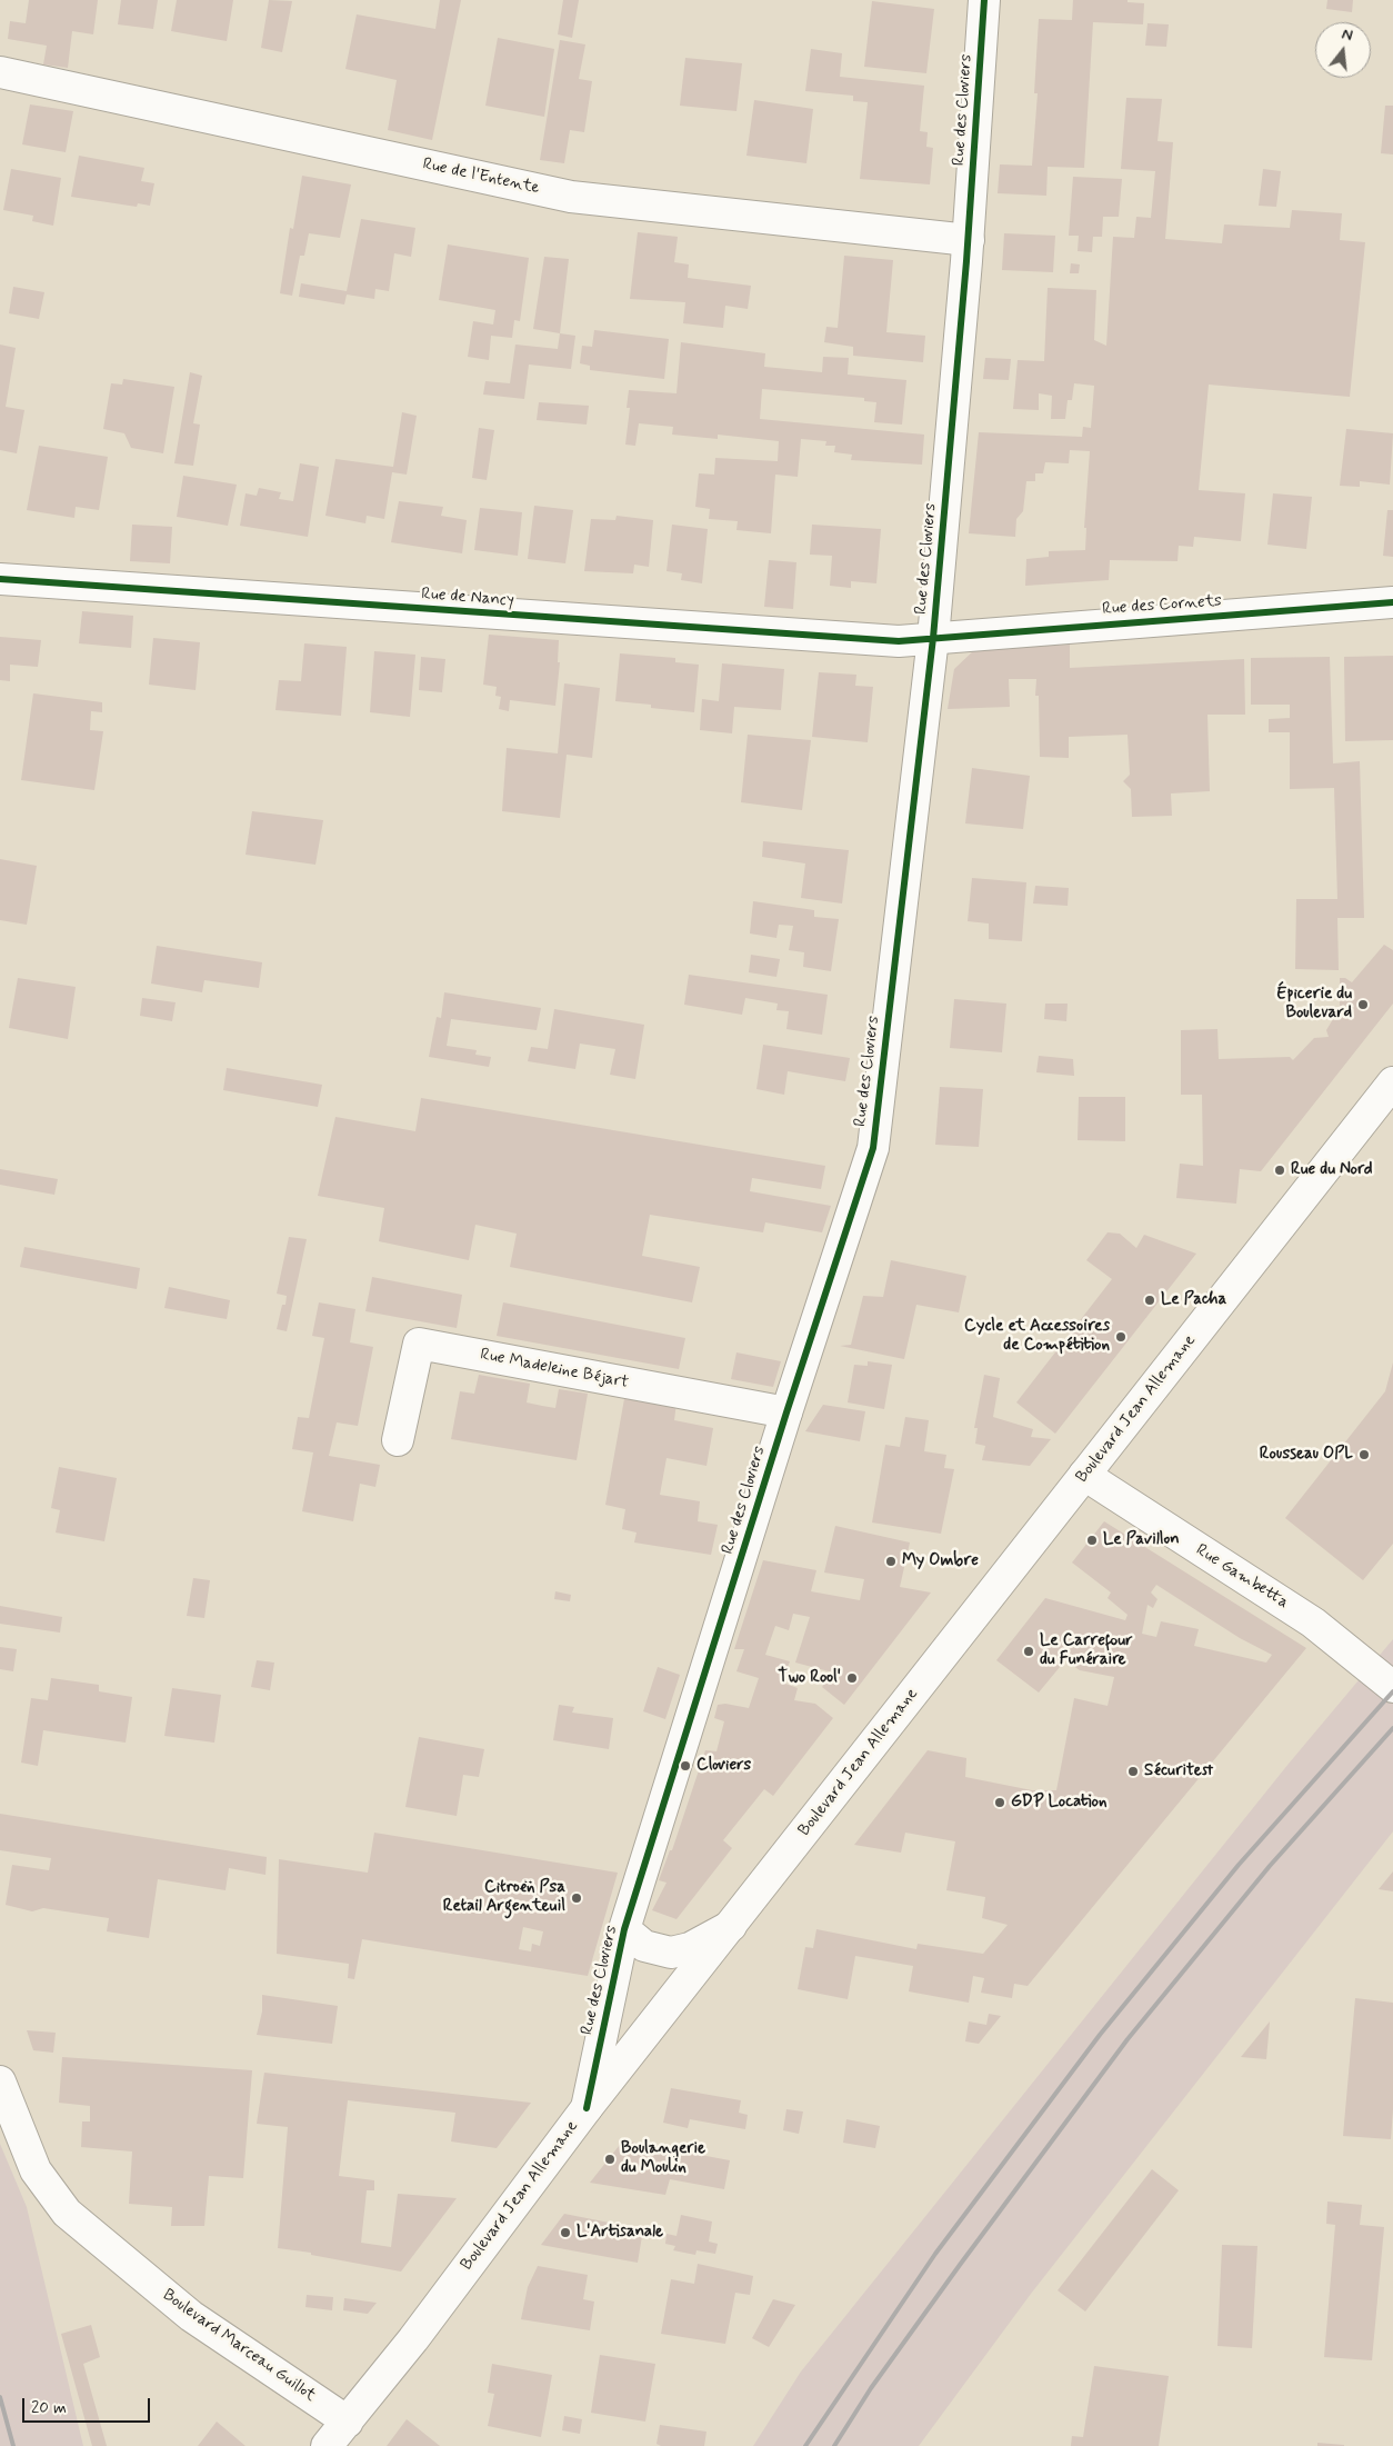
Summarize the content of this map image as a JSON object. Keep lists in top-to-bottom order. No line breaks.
{"streets":{"street":["Rue des Cloviers","Rue de l'Entente","Rue de Nancy","Rue des Cornets","Rue Madeleine Béjart","Boulevard Jean Allemane","Rue Gambetta","Boulevard Marceau Guillot"]},"crossings":[["Rue des Cloviers","Rue de l'Entente"],["Rue des Cloviers","Rue de Nancy"],["Rue des Cloviers","Rue des Cornets"],["Rue des Cloviers","Rue Madeleine Béjart"],["Rue des Cloviers","Boulevard Jean Allemane"],["Rue de Nancy","Rue des Cornets"],["Boulevard Jean Allemane","Rue Gambetta"],["Boulevard Jean Allemane","Boulevard Marceau Guillot"]],"places":["Épicerie du Boulevard","Rue du Nord","Le Pacha","Cycle et Accessoires de Compétition","Rousseau OPL","Le Pavillon","My Ombre","Le Carrefour du Funéraire","Two Rool'","Cloviers","Sécuritest","GDP Location","Citroën Psa Retail Argenteuil","Boulangerie du Moulin","L'Artisanale"],"scale_bar":"20 m","north":"top"}
